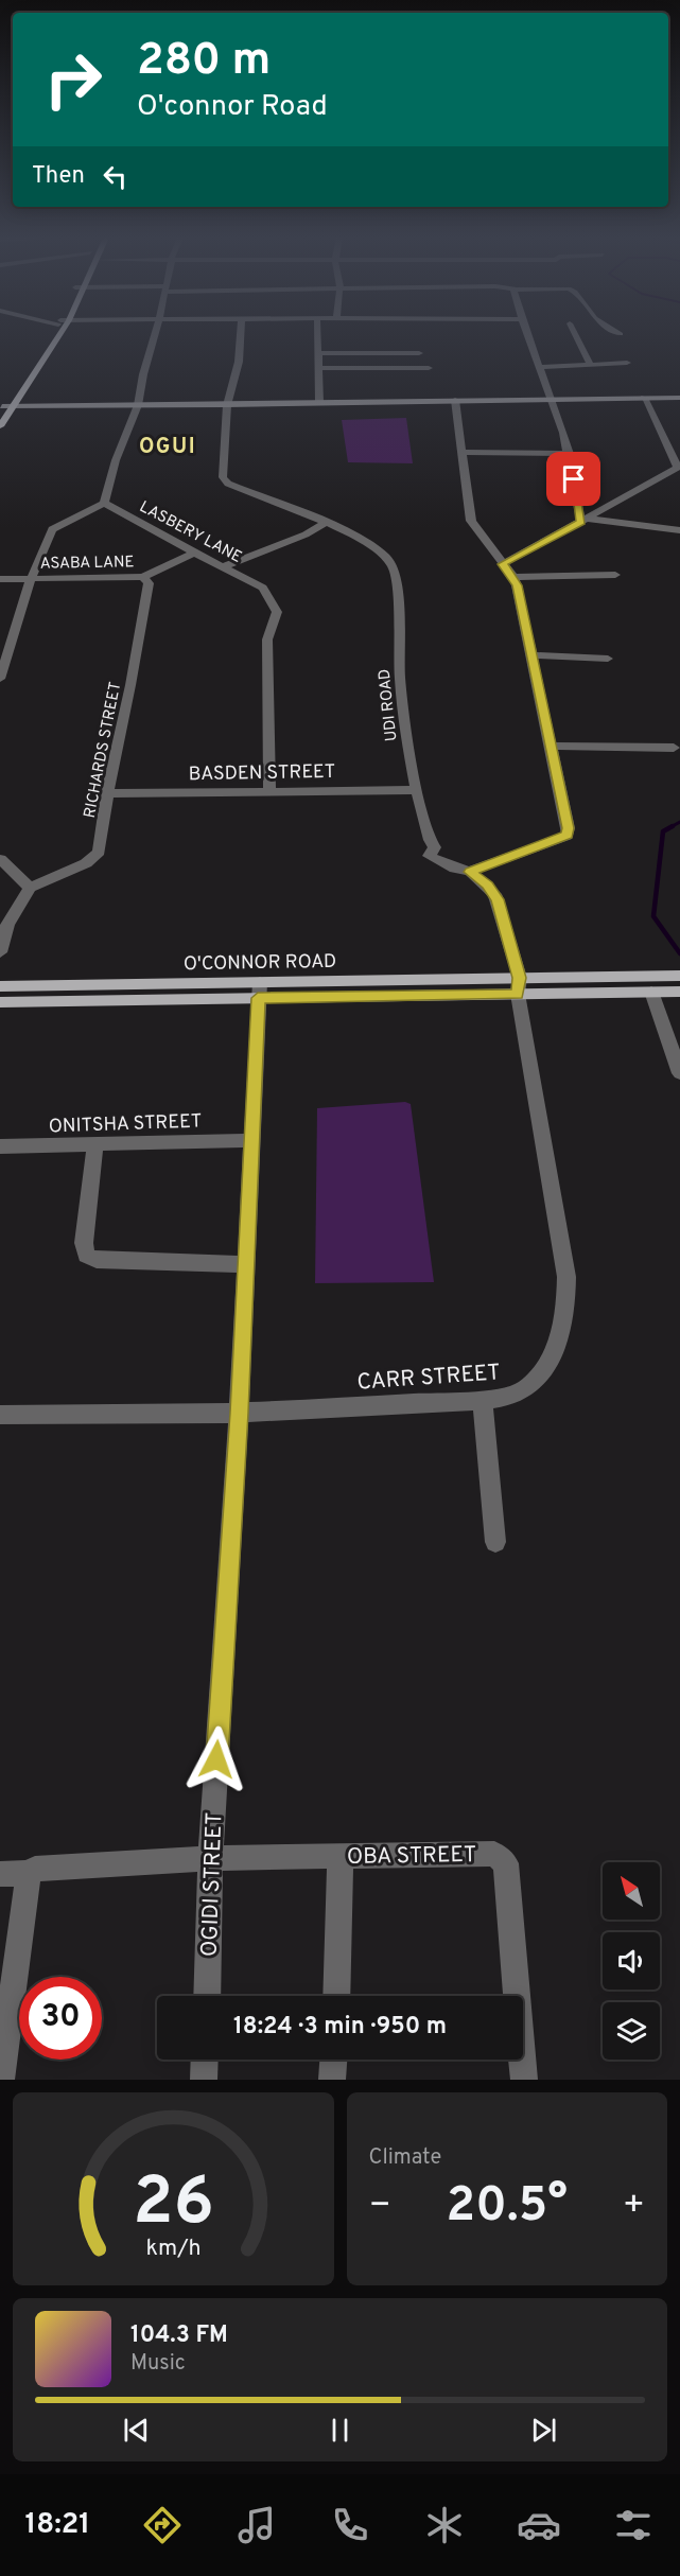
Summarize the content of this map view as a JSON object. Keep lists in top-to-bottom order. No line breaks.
{"streets":{"main road":["O'CONNOR ROAD"],"street":["LASBERY LANE","ASABA LANE","UDI ROAD","RICHARDS STREET","BASDEN STREET","ONITSHA STREET","CARR STREET","OBA STREET","OGIDI STREET"]},"crossings":[["LASBERY LANE","BASDEN STREET"],["ASABA LANE","RICHARDS STREET"],["UDI ROAD","BASDEN STREET"],["UDI ROAD","O'CONNOR ROAD"],["UDI ROAD","CARR STREET"],["RICHARDS STREET","BASDEN STREET"],["O'CONNOR ROAD","CARR STREET"],["O'CONNOR ROAD","OGIDI STREET"],["ONITSHA STREET","OGIDI STREET"],["CARR STREET","OGIDI STREET"],["OBA STREET","OGIDI STREET"]],"districts":["OGUI"],"north":"top left","page":{"turn":["280 m","O'connor Road"],"then":"Then","limit":"30","trip":"18:24 · 3 min · 950 m","tile":"Climate","heat":["−","20.5°","+"],"song":["104.3 FM","Music"],"tabs":"18:21","gauge":["26","km/h"]}}
